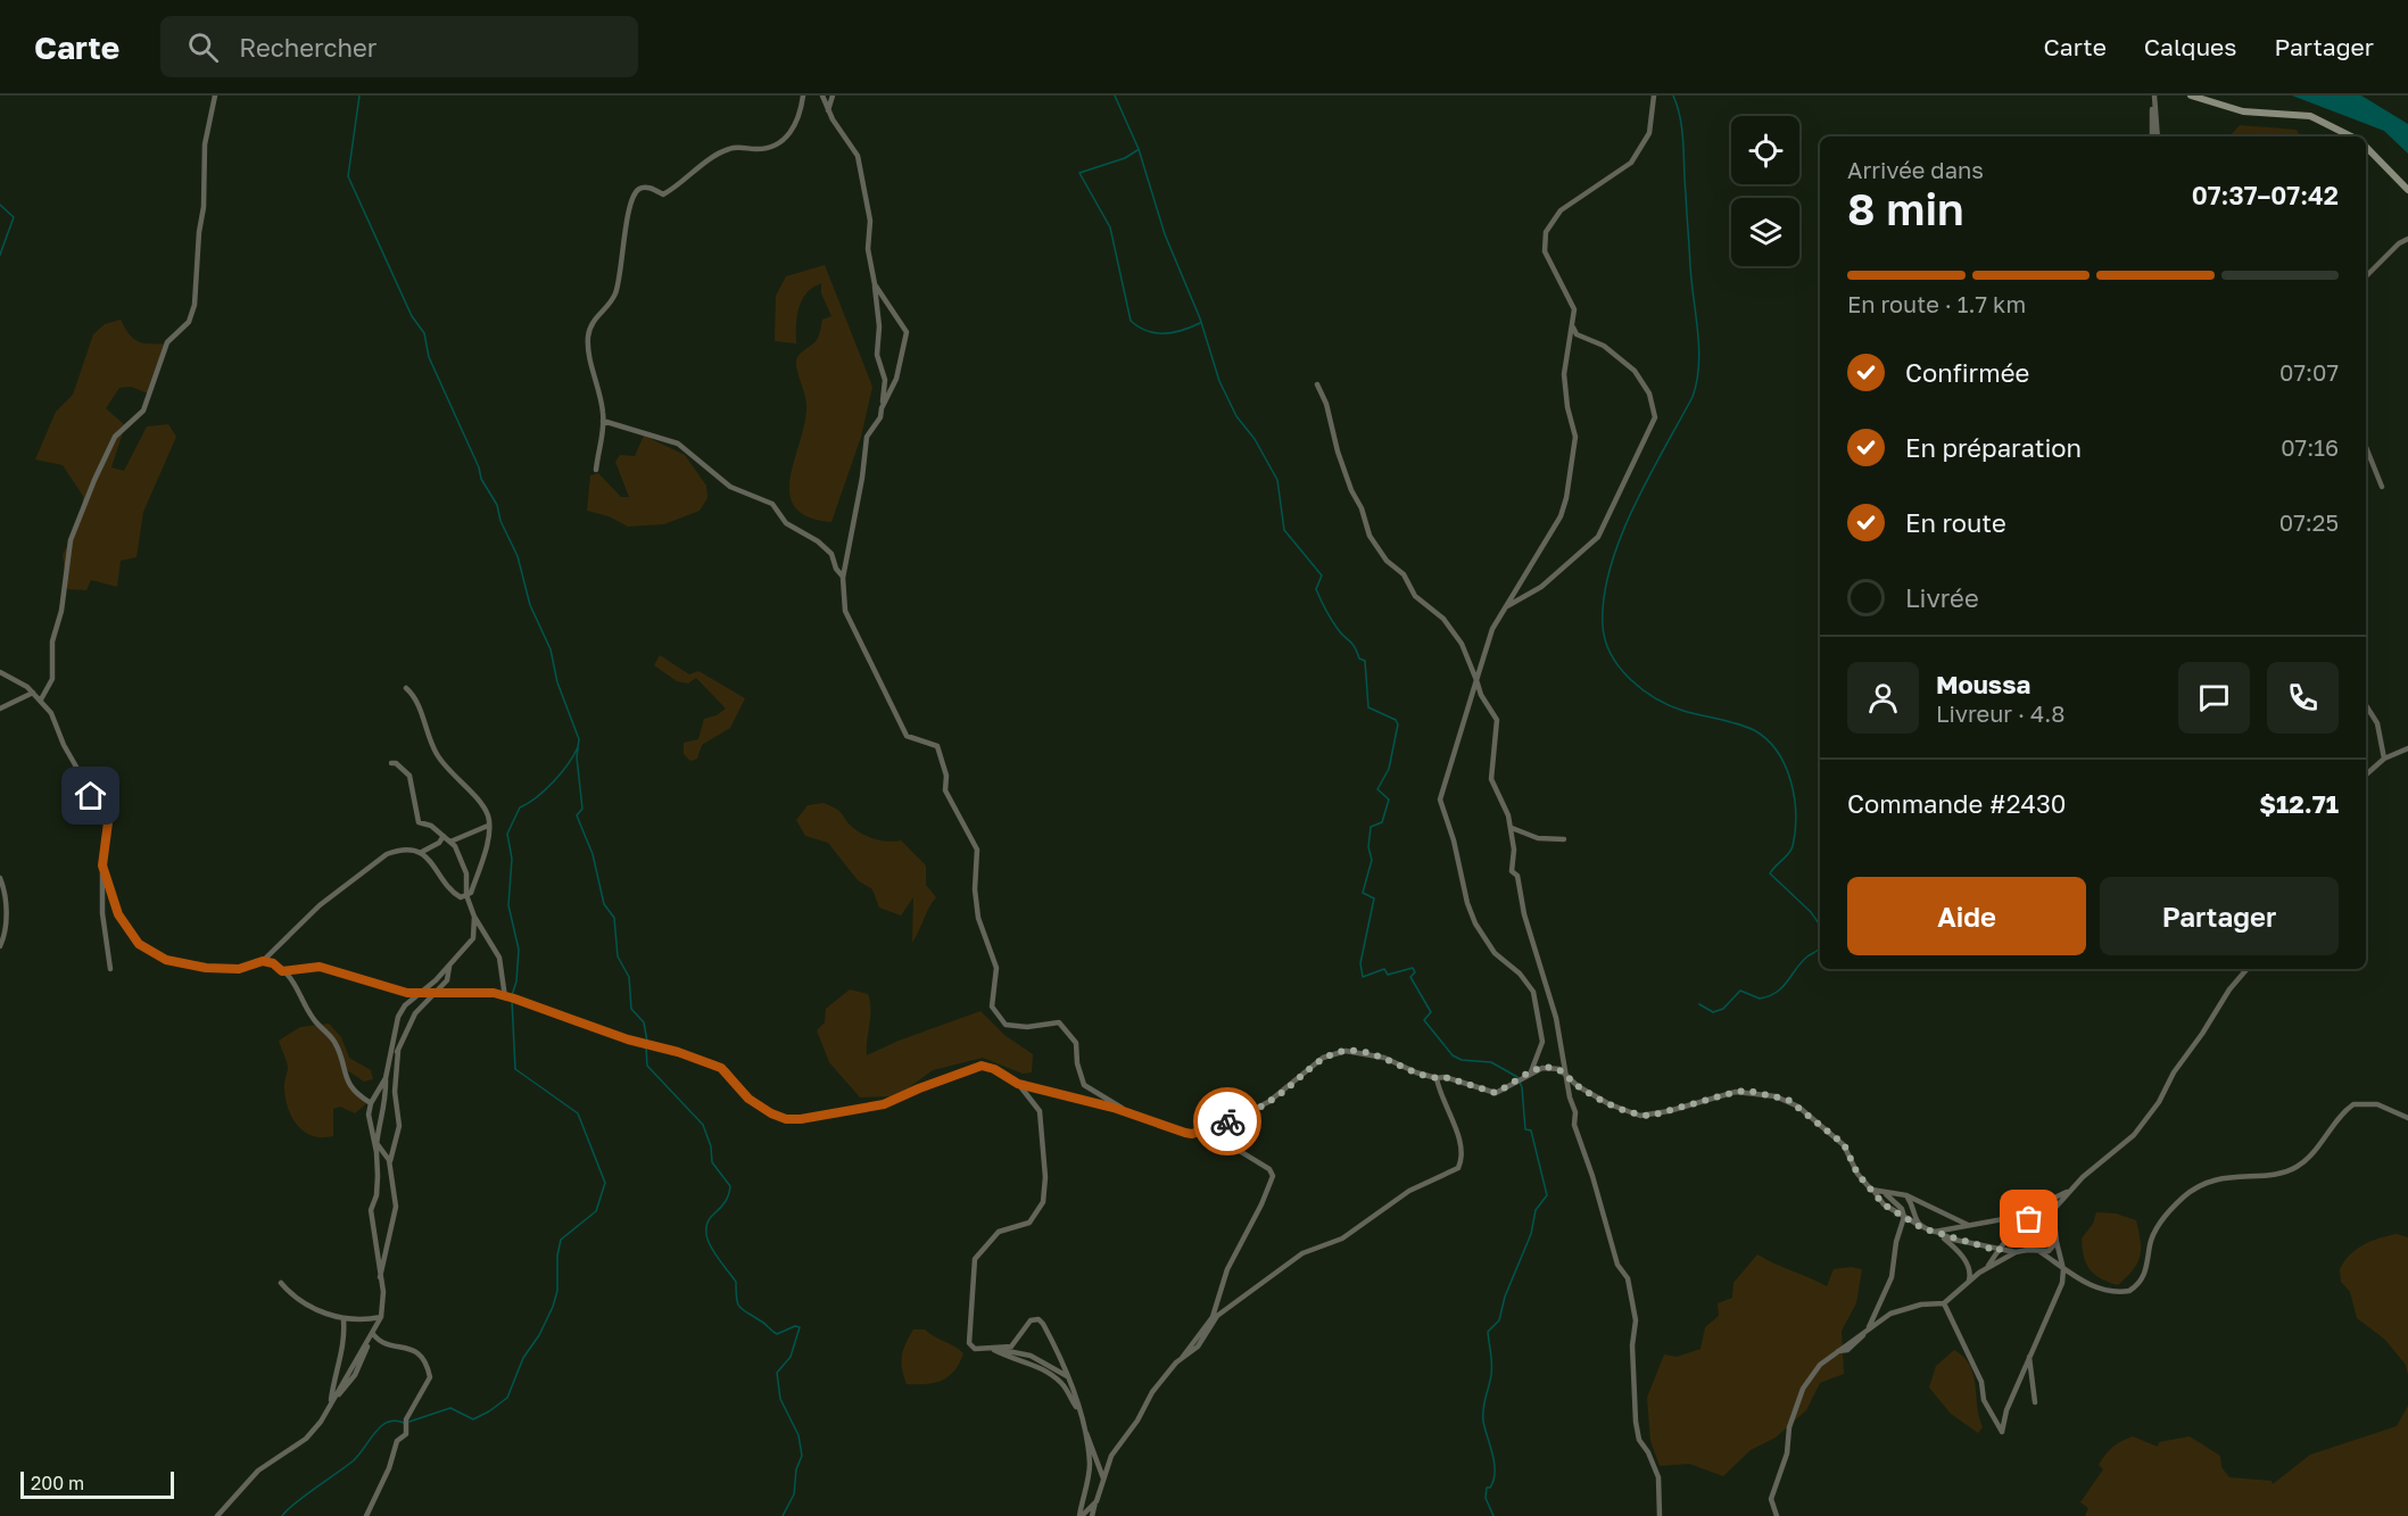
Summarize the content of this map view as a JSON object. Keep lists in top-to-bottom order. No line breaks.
{"scale_bar":"200 m","page":{"header":"Carte","search":"Rechercher","nav":["Carte","Calques","Partager"],"heading":["8 min","Arrivée dans","07:37–07:42"],"panel":["Moussa","Livreur · 4.8","Commande #2430","$12.71"],"bar":"En route · 1.7 km","list":[["Confirmée","07:07"],["En préparation","07:16"],["En route","07:25"],"Livrée"],"buttons":["Aide","Partager"],"scale":"200 m"}}
